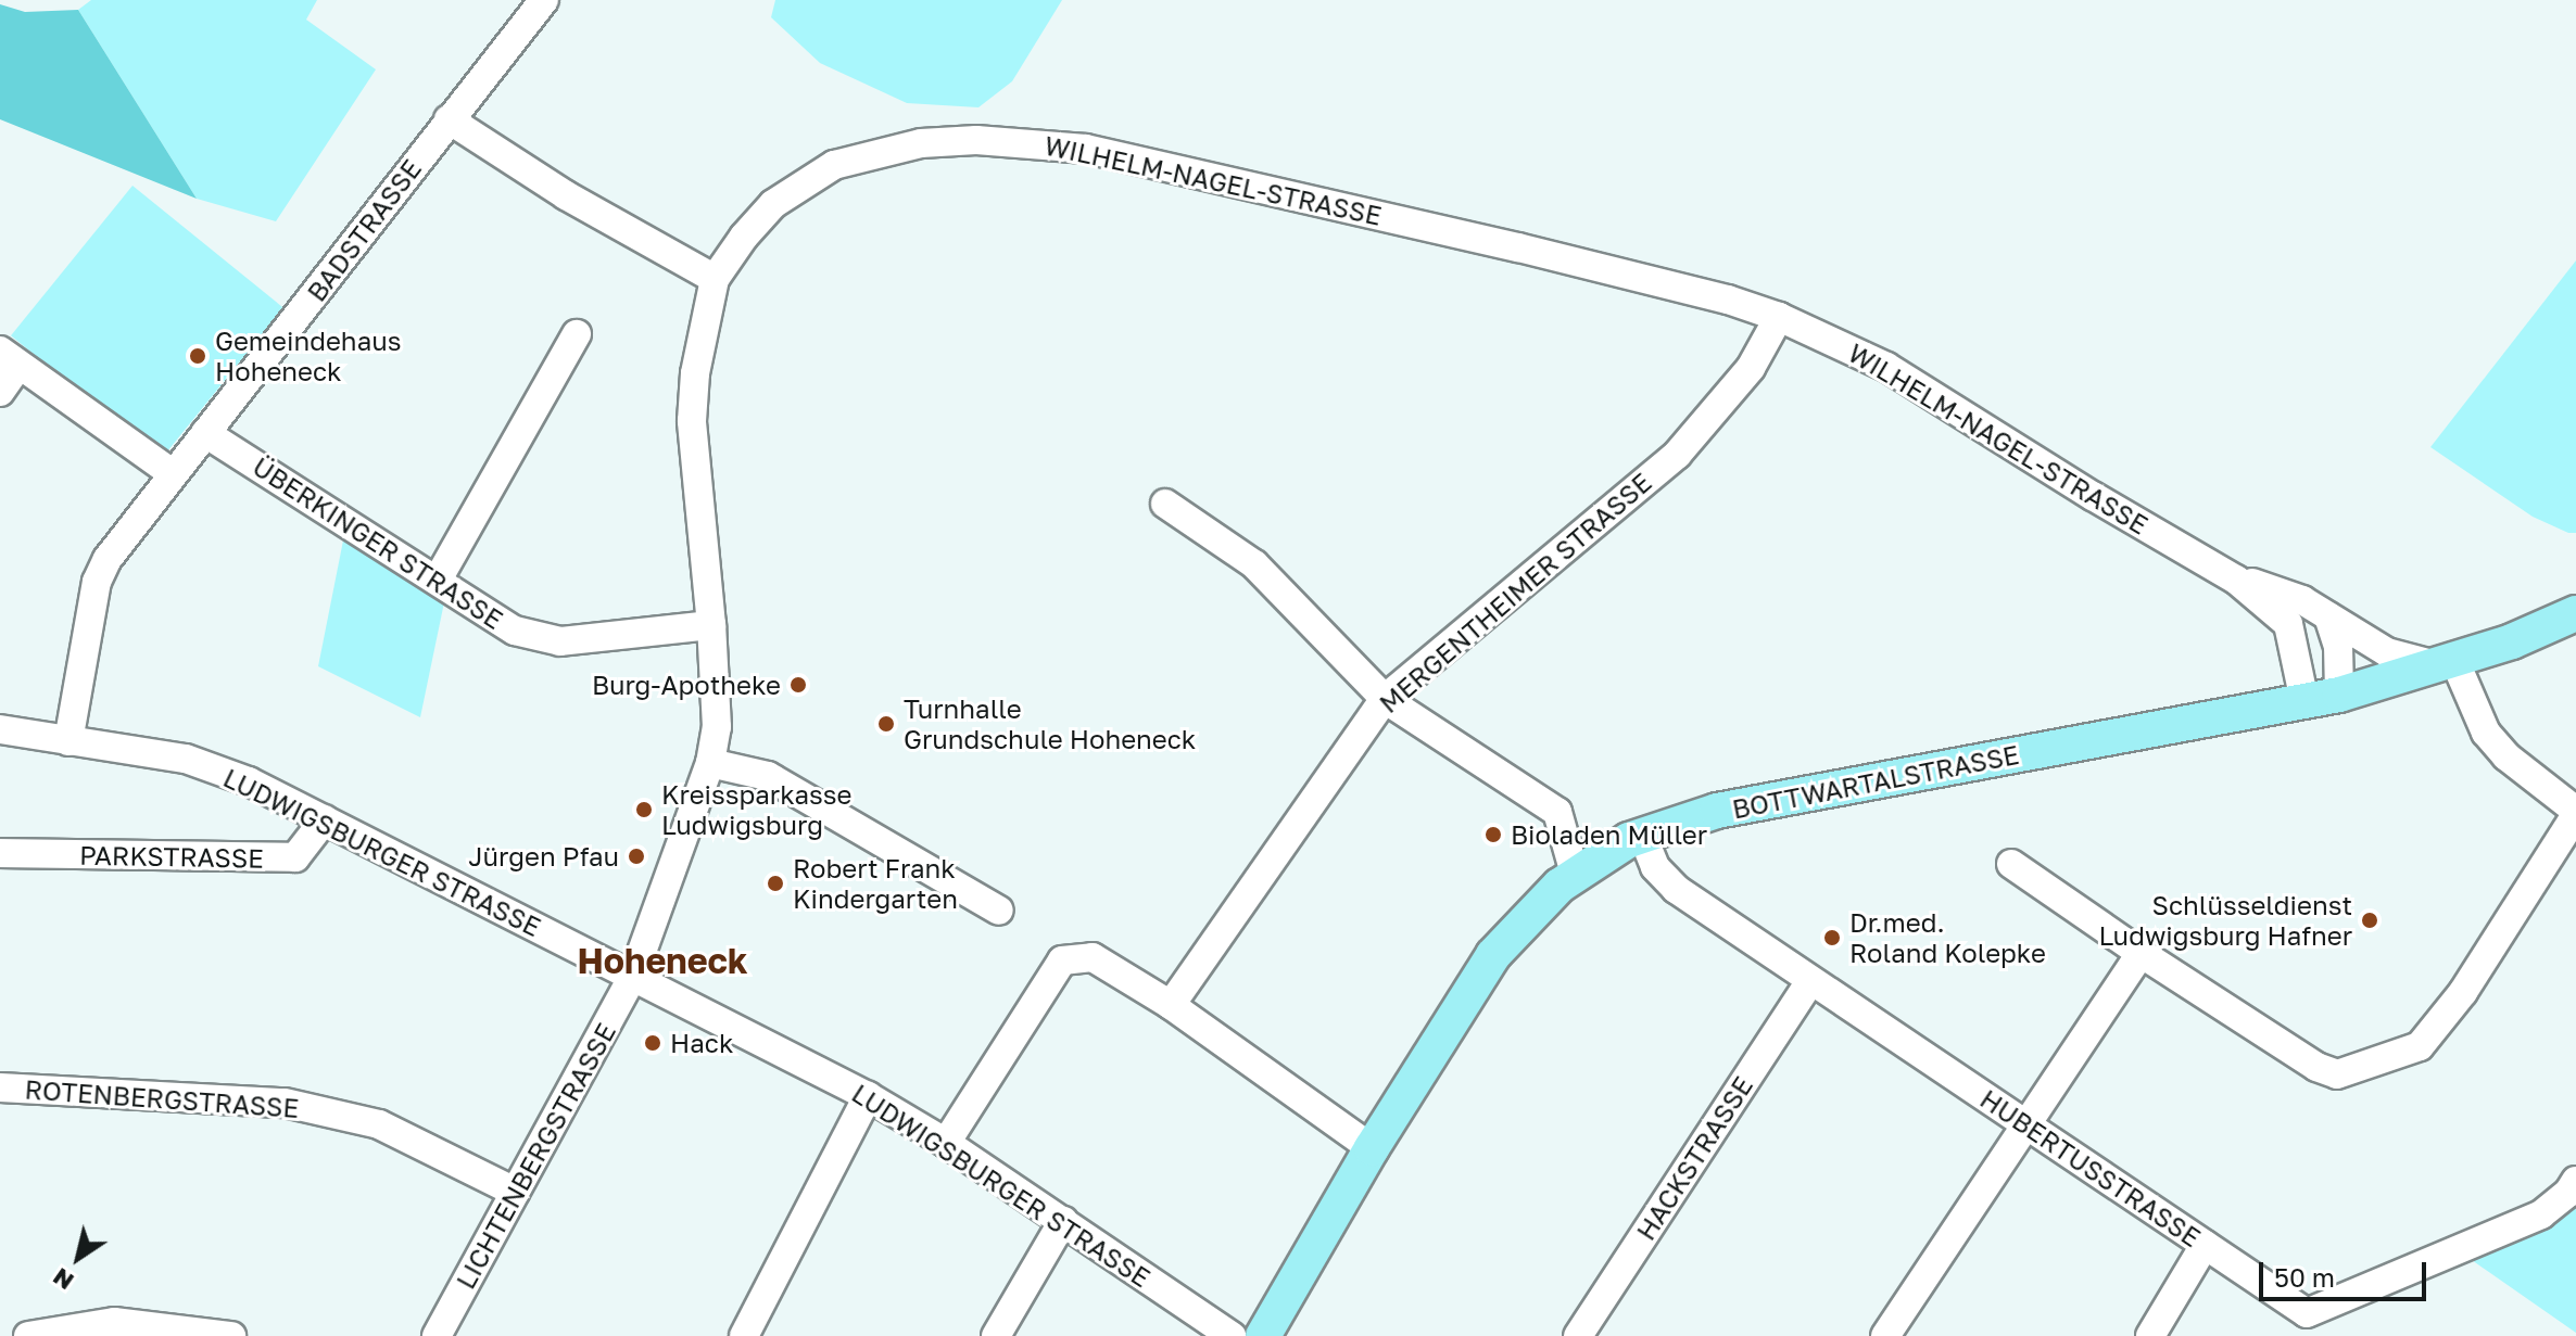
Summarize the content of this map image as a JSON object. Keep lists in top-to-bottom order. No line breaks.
{"streets":{"main road":["BOTTWARTALSTRASSE"],"street":["WILHELM-NAGEL-STRASSE","BADSTRASSE","ÜBERKINGER STRASSE","MERGENTHEIMER STRASSE","LUDWIGSBURGER STRASSE","PARKSTRASSE","ROTENBERGSTRASSE","LICHTENBERGSTRASSE","HACKSTRASSE","HUBERTUSSTRASSE"]},"crossings":[["WILHELM-NAGEL-STRASSE","ÜBERKINGER STRASSE"],["WILHELM-NAGEL-STRASSE","MERGENTHEIMER STRASSE"],["WILHELM-NAGEL-STRASSE","BOTTWARTALSTRASSE"],["WILHELM-NAGEL-STRASSE","LUDWIGSBURGER STRASSE"],["WILHELM-NAGEL-STRASSE","LICHTENBERGSTRASSE"],["BADSTRASSE","ÜBERKINGER STRASSE"],["BADSTRASSE","LUDWIGSBURGER STRASSE"],["BOTTWARTALSTRASSE","HUBERTUSSTRASSE"],["LUDWIGSBURGER STRASSE","PARKSTRASSE"],["LUDWIGSBURGER STRASSE","LICHTENBERGSTRASSE"],["ROTENBERGSTRASSE","LICHTENBERGSTRASSE"],["HACKSTRASSE","HUBERTUSSTRASSE"]],"districts":["Hoheneck"],"places":["Gemeindehaus Hoheneck","Burg-Apotheke","Turnhalle Grundschule Hoheneck","Kreissparkasse Ludwigsburg","Bioladen Müller","Jürgen Pfau","Robert Frank Kindergarten","Schlüsseldienst Ludwigsburg Hafner","Dr.med. Roland Kolepke","Hack"],"scale_bar":"50 m","north":"bottom left"}
